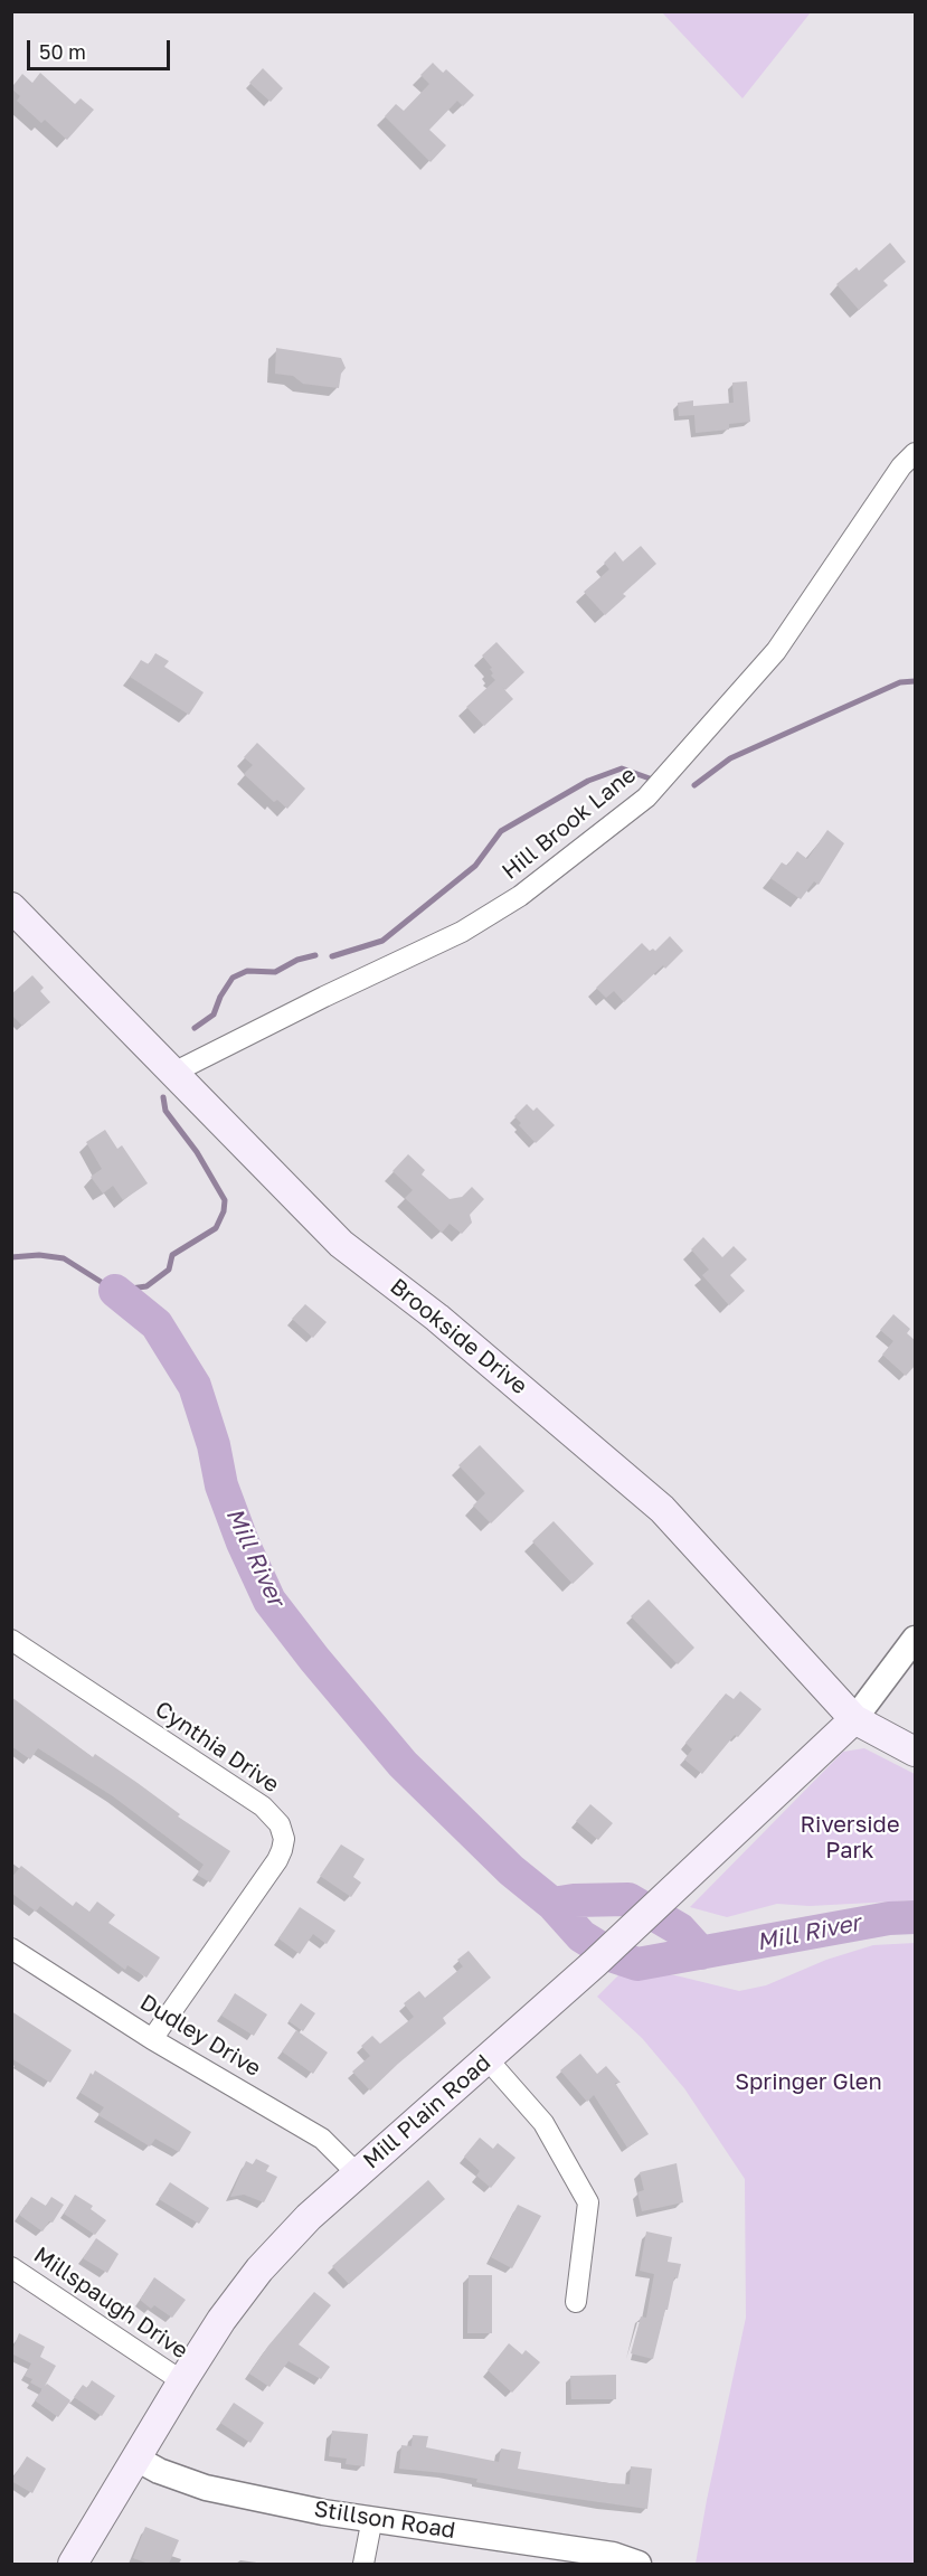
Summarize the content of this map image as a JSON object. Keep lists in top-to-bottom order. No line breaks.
{"streets":{"main road":["Brookside Drive","Mill Plain Road"],"street":["Hill Brook Lane","Cynthia Drive","Dudley Drive","Millspaugh Drive","Stillson Road"]},"crossings":[["Hill Brook Lane","Brookside Drive"],["Brookside Drive","Mill Plain Road"],["Cynthia Drive","Dudley Drive"],["Dudley Drive","Mill Plain Road"],["Mill Plain Road","Millspaugh Drive"],["Mill Plain Road","Stillson Road"]],"water":["Mill River"],"parks":["Riverside Park","Springer Glen"],"scale_bar":"50 m"}
